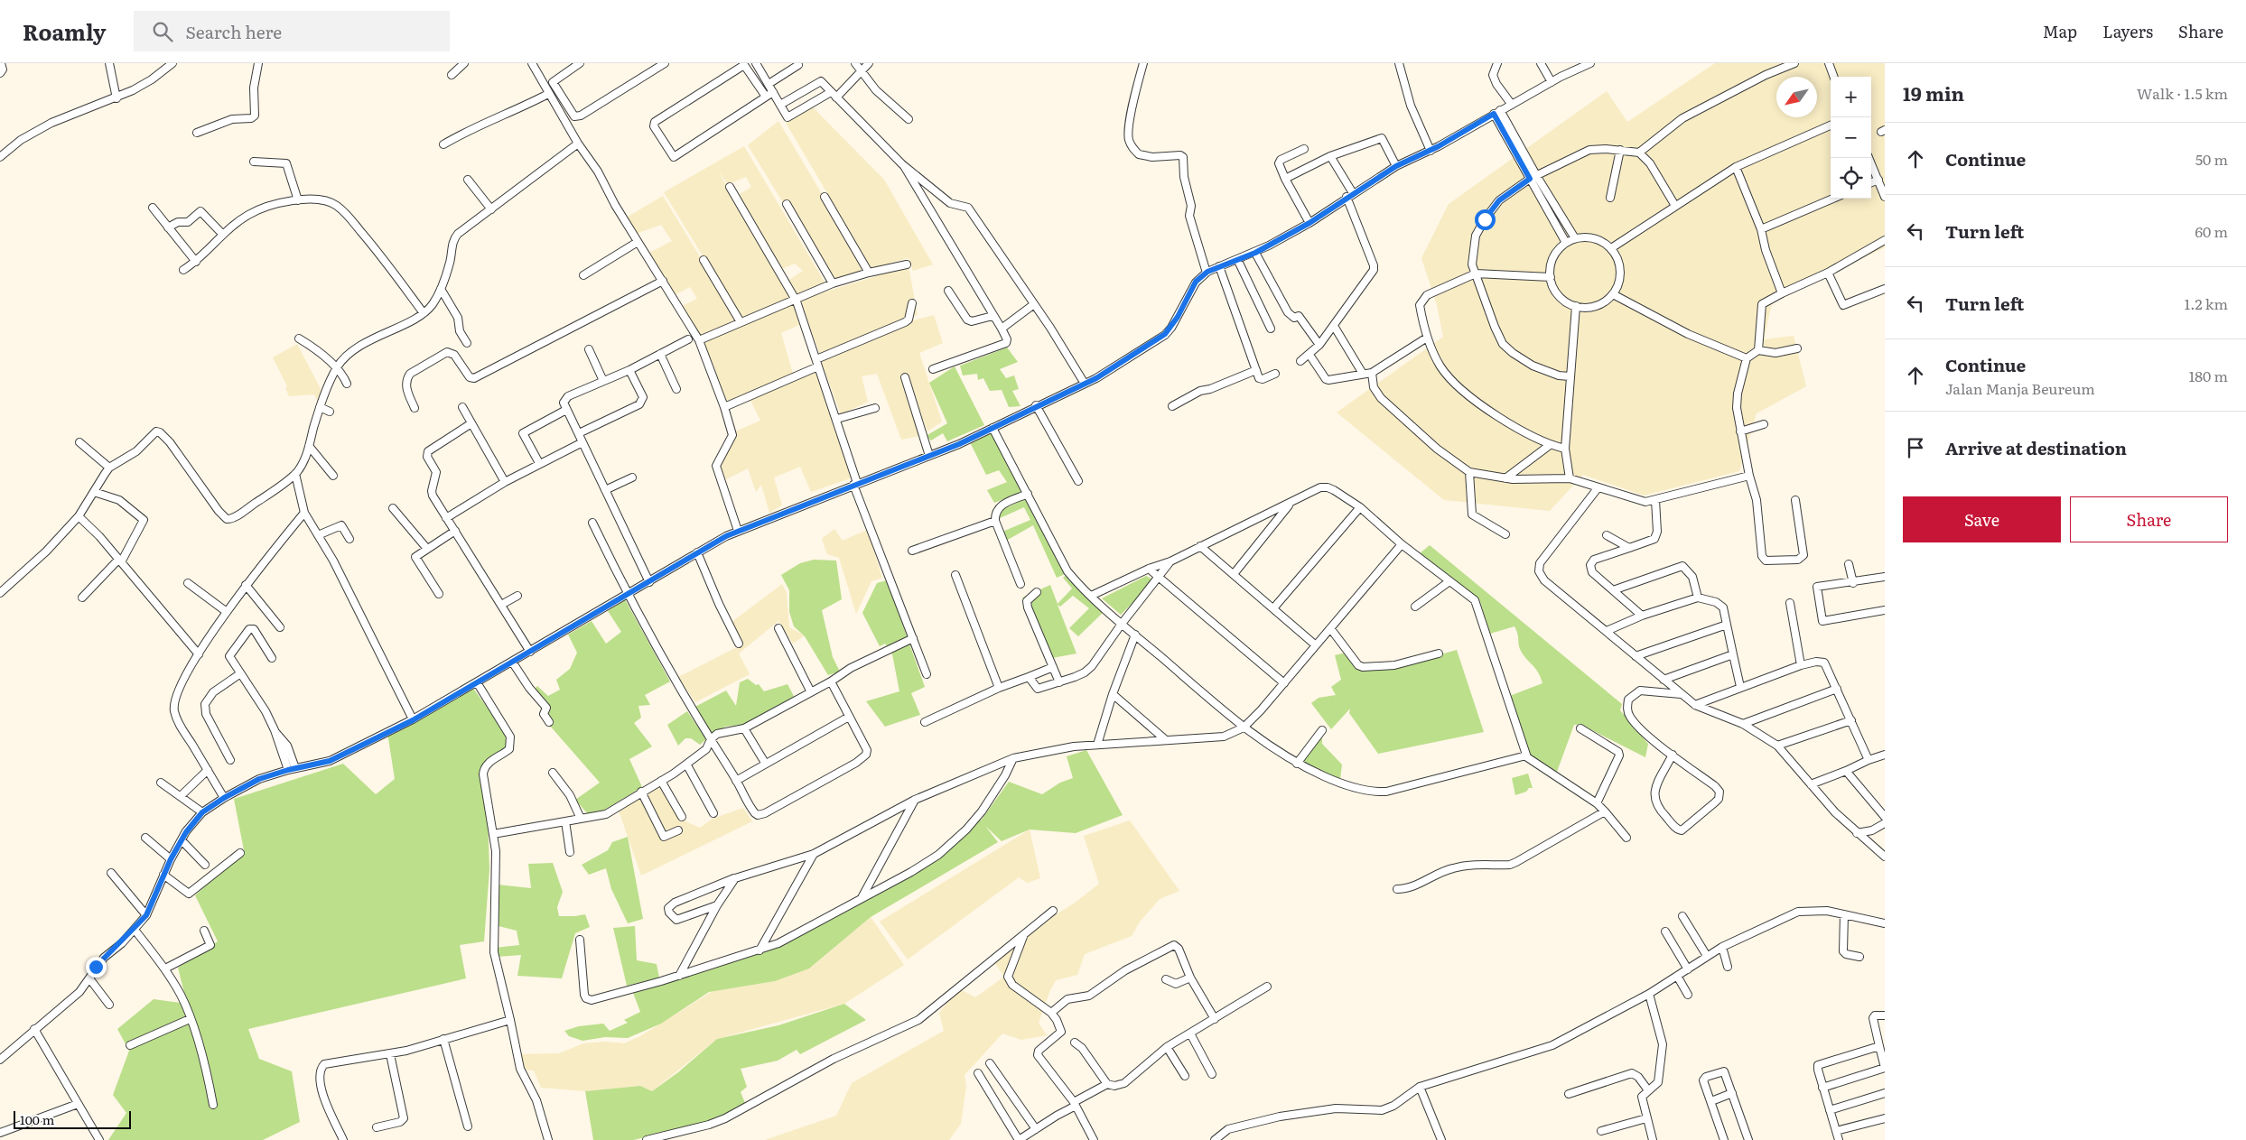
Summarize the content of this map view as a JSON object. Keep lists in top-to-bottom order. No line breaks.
{"scale_bar":"100 m","north":"bottom left","page":{"header":"Roamly","search":"Search here","nav":["Map","Layers","Share"],"heading":["19 min","Walk · 1.5 km"],"map_buttons":["+","−"],"list":[["Continue","50 m"],["Turn left","60 m"],["Turn left","1.2 km"],["Continue","Jalan Manja Beureum","180 m"],"Arrive at destination"],"buttons":["Save","Share"],"scale":"100 m"}}
